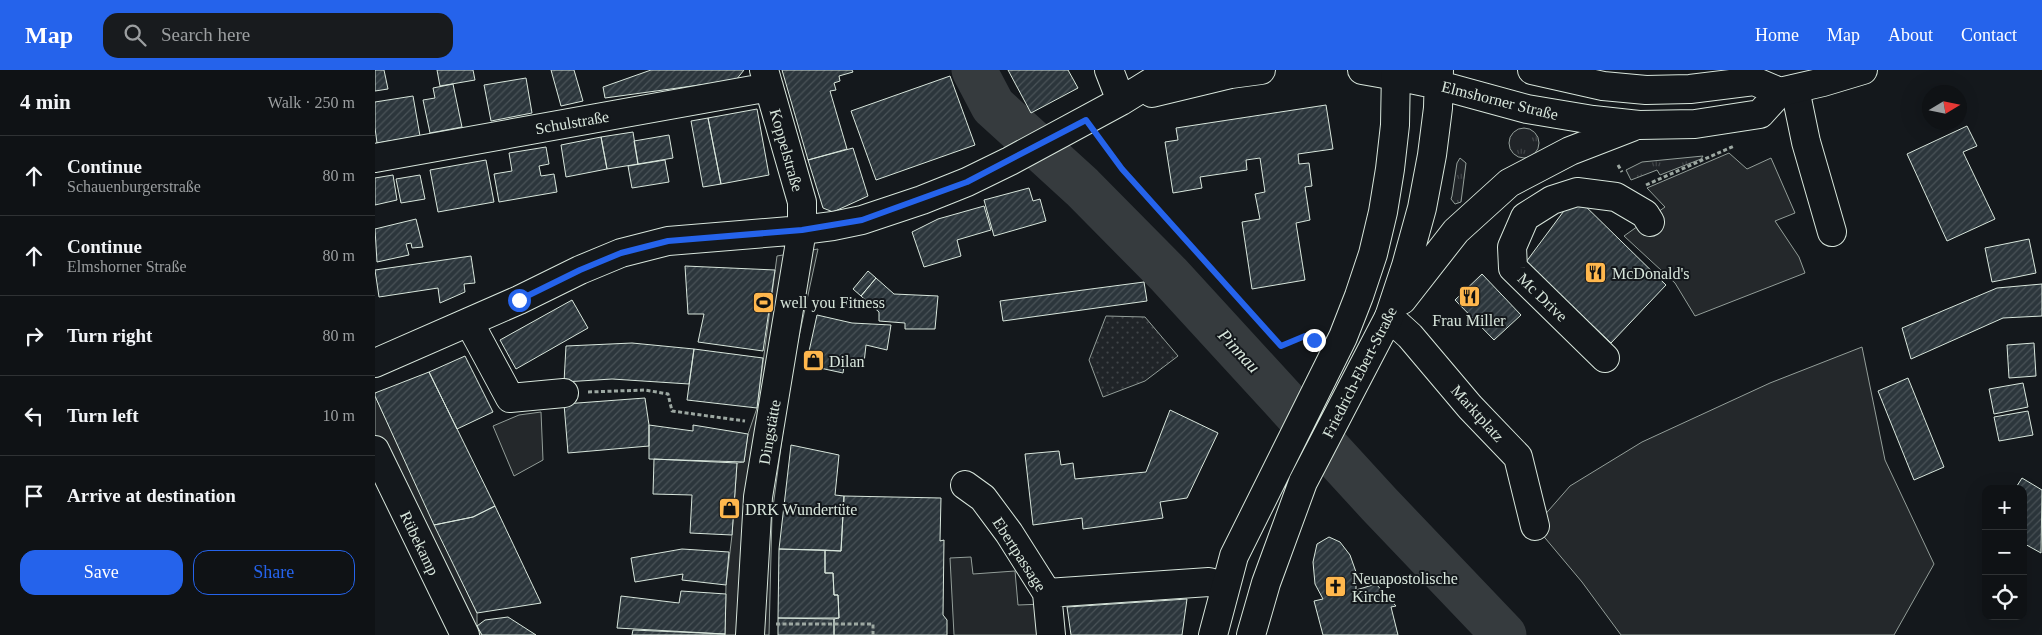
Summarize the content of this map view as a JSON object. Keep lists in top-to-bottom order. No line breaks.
{"streets":{"street":["Elmshorner Straße","Schulstraße","Koppelstraße","Mc Drive","Friedrich-Ebert-Straße","Marktplatz","Dingstätte","Rübekamp","Ebertpassage"]},"crossings":[["Elmshorner Straße","Friedrich-Ebert-Straße"],["Elmshorner Straße","Marktplatz"],["Schulstraße","Koppelstraße"],["Koppelstraße","Dingstätte"],["Friedrich-Ebert-Straße","Marktplatz"]],"water":["Pinnau"],"places":{"restaurant":["McDonald's","Frau Miller"],"sports":["well you Fitness"],"shop":["Dilan","DRK Wundertüte"],"church":["Neuapostolische Kirche"]},"north":"right","page":{"header":"Map","search":"Search here","nav":["Home","Map","About","Contact"],"heading":["4 min","Walk · 250 m"],"list":[["Continue","Schauenburgerstraße","80 m"],["Continue","Elmshorner Straße","80 m"],["Turn right","80 m"],["Turn left","10 m"],"Arrive at destination"],"map_buttons":["+","−"],"buttons":["Save","Share"]}}
